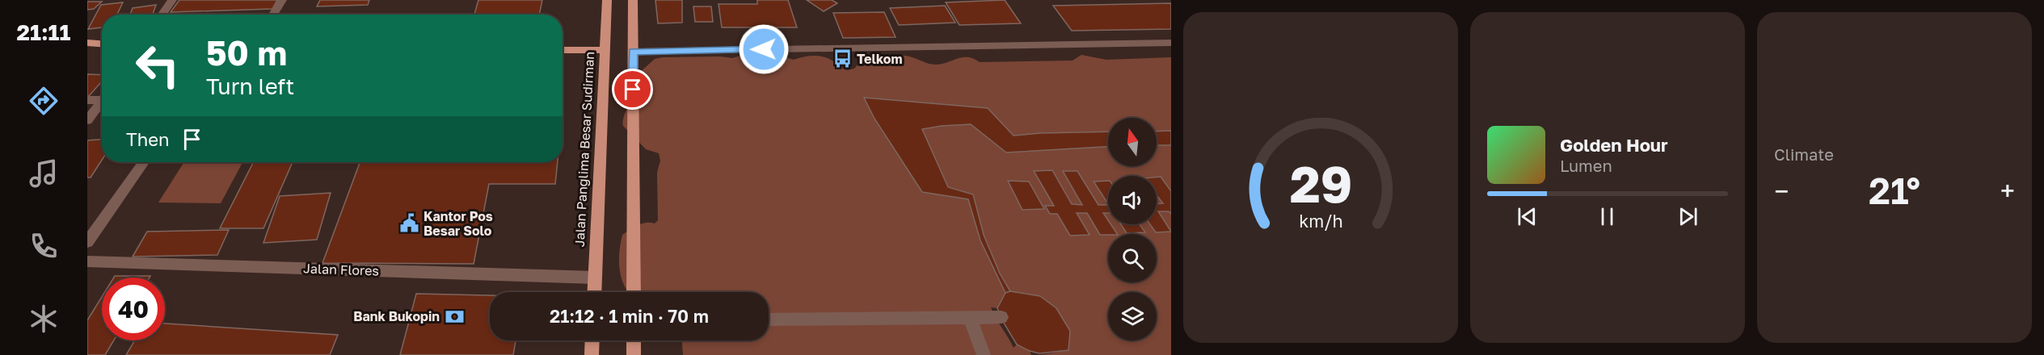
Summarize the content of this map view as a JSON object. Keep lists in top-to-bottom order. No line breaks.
{"streets":{"main road":["Jalan Panglima Besar Sudirman"],"street":["Jalan Flores"]},"crossings":[["Jalan Panglima Besar Sudirman","Jalan Flores"]],"places":{"bus stop":["Telkom"],"public building":["Kantor Pos Besar Solo"],"bank":["Bank Bukopin"]},"north":"top","page":{"tabs":"21:11","tile":"Climate","turn":["50 m","Turn left"],"then":"Then","song":["Golden Hour","Lumen"],"heat":["−","21°","+"],"limit":"40","trip":"21:12 · 1 min · 70 m","gauge":["29","km/h"]}}
